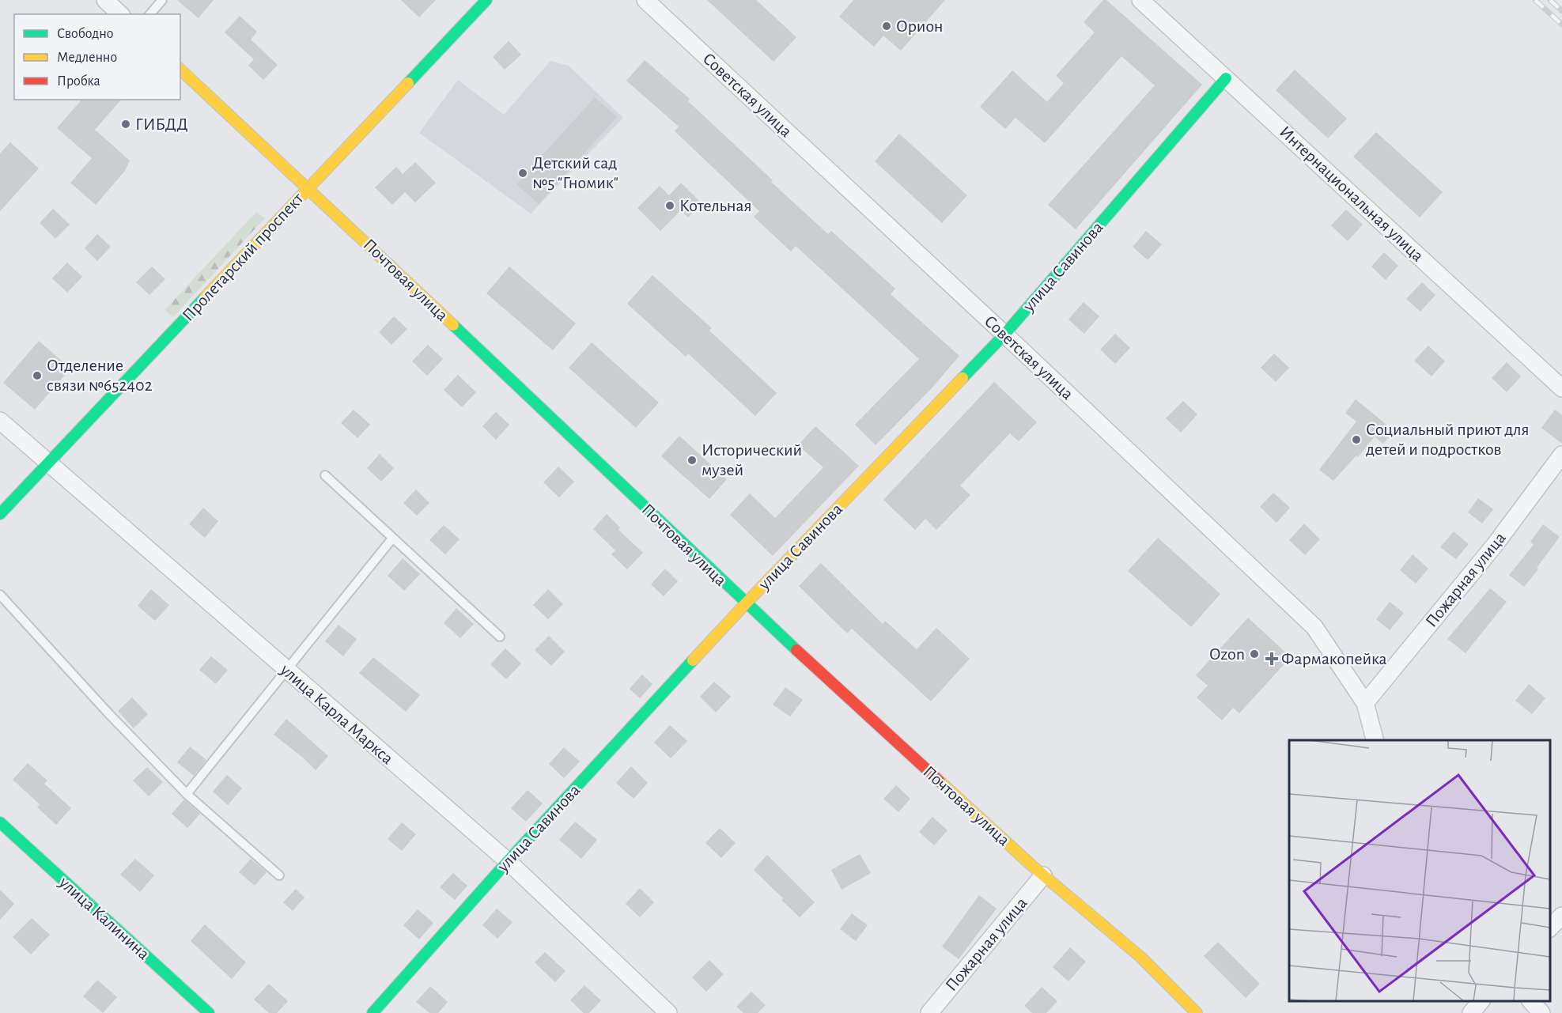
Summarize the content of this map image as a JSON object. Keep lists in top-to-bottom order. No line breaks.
{"streets":{"street":["Советская улица","Интернациональная улица","Пролетарский проспект","улица Савинова","Почтовая улица","Пожарная улица","улица Карла Маркса","улица Калинина"]},"crossings":[["Советская улица","улица Савинова"],["Советская улица","Пожарная улица"],["Интернациональная улица","улица Савинова"],["Пролетарский проспект","Почтовая улица"],["Пролетарский проспект","улица Карла Маркса"],["улица Савинова","Почтовая улица"],["улица Савинова","улица Карла Маркса"],["Почтовая улица","Пожарная улица"]],"places":{"other":["Орион","ГИБДД","Детский сад №5 \"Гномик\"","Котельная","Отделение связи №652402","Социальный приют для детей и подростков","Исторический музей","Ozon"],"health":["Фармакопейка"]},"legend":["Свободно","Медленно","Пробка"]}
